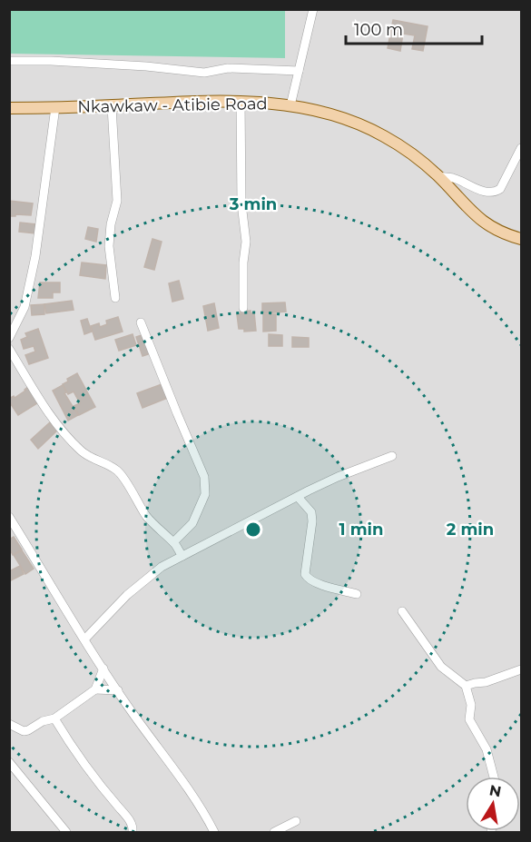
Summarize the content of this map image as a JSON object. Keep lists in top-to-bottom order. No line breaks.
{"streets":{"main road":["Nkawkaw - Atibie Road"]},"scale_bar":"100 m","north":"top","rings":["3 min","1 min","2 min"]}
